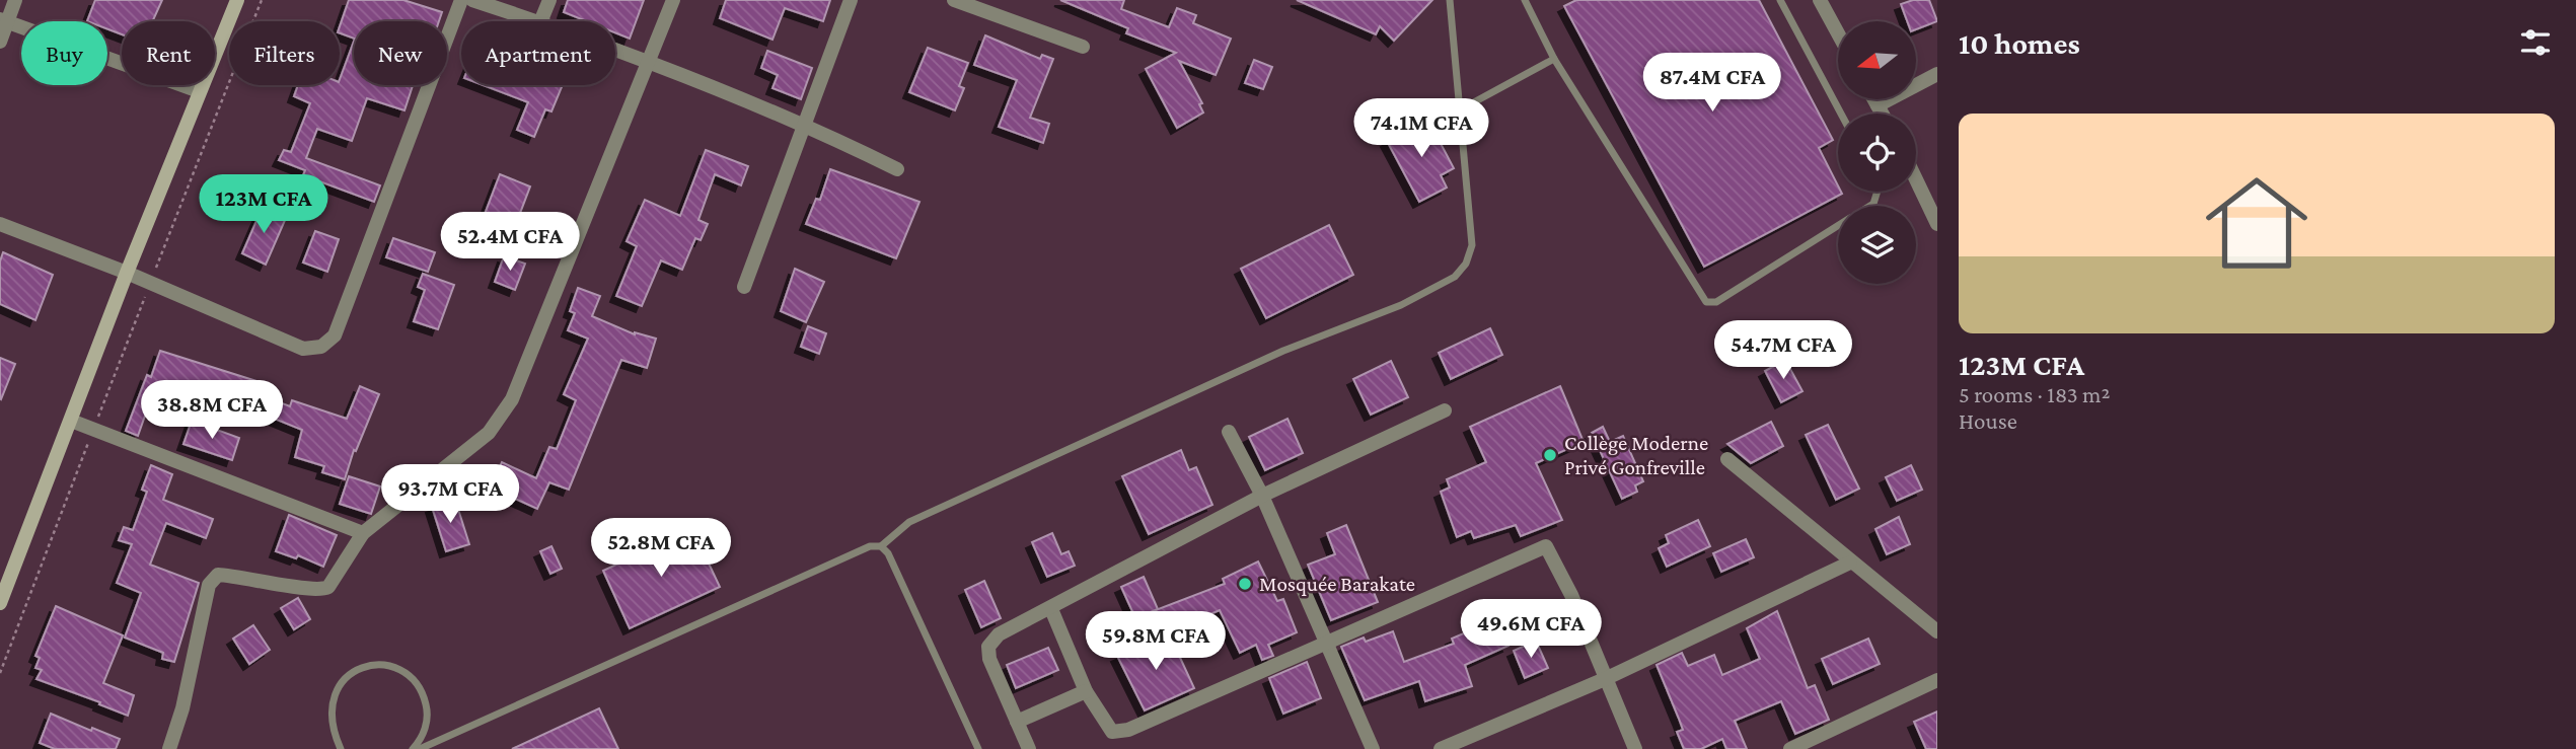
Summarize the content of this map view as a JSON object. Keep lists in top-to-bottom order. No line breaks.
{"places":["Collège Moderne Privé Gonfreville","Mosquée Barakate"],"north":"left","page":{"heading":"10 homes","chip":["Buy","Rent","Filters","New","Apartment"],"price":["87.4M CFA","74.1M CFA","123M CFA","52.4M CFA","54.7M CFA","38.8M CFA","93.7M CFA","52.8M CFA","49.6M CFA","59.8M CFA"],"list":[{"name":"123M CFA","note":"5 rooms · 183 m² · House"}]}}
